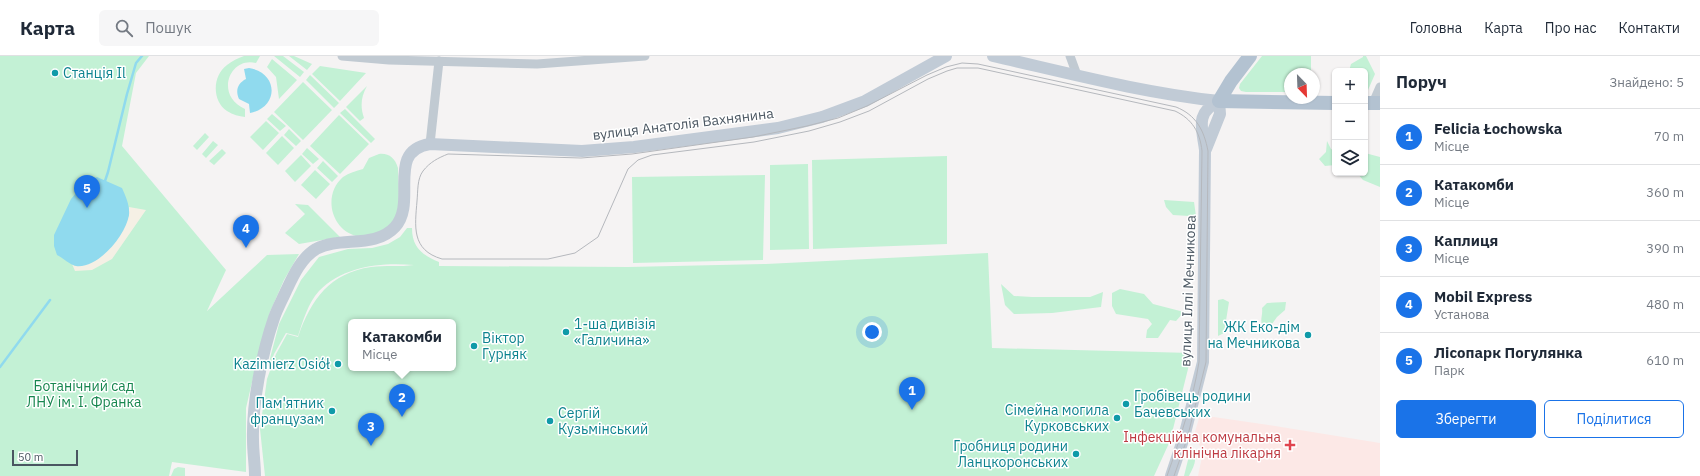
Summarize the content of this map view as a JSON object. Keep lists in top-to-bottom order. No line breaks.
{"streets":{"street":["вулиця Анатолія Вахнянина","вулиця Іллі Мечникова"]},"parks":["Ботанічний сад ЛНУ ім. І. Франка"],"places":{"other":["Cтанція Il","1-ша дивізія «Галичина»","ЖК Еко-дім на Мечникова","Віктор Гурняк","Kazimierz Osiół","Гробівець родини Бачевських","Пам'ятник французам","Сімейна могила Курковських","Сергій Кузьмінський","Гробниця родини Ланцкоронських"],"health":["Інфекційна комунальна клінічна лікарня"]},"scale_bar":"50 m","north":"bottom right","page":{"header":"Карта","search":"Пошук","nav":["Головна","Карта","Про нас","Контакти"],"heading":["Поруч","Знайдено: 5"],"map_buttons":["+","−"],"list":[{"mark":"1","name":"Felicia Łochowska","note":"Місце","value":"70 m"},{"mark":"2","name":"Катакомби","note":"Місце","value":"360 m"},{"mark":"3","name":"Каплиця","note":"Місце","value":"390 m"},{"mark":"4","name":"Mobil Express","note":"Установа","value":"480 m"},{"mark":"5","name":"Лісопарк Погулянка","note":"Парк","value":"610 m"}],"pins":["5","4","1","2","3"],"popup":["Катакомби","Місце"],"buttons":["Зберегти","Поділитися"],"scale":"50 m"}}
